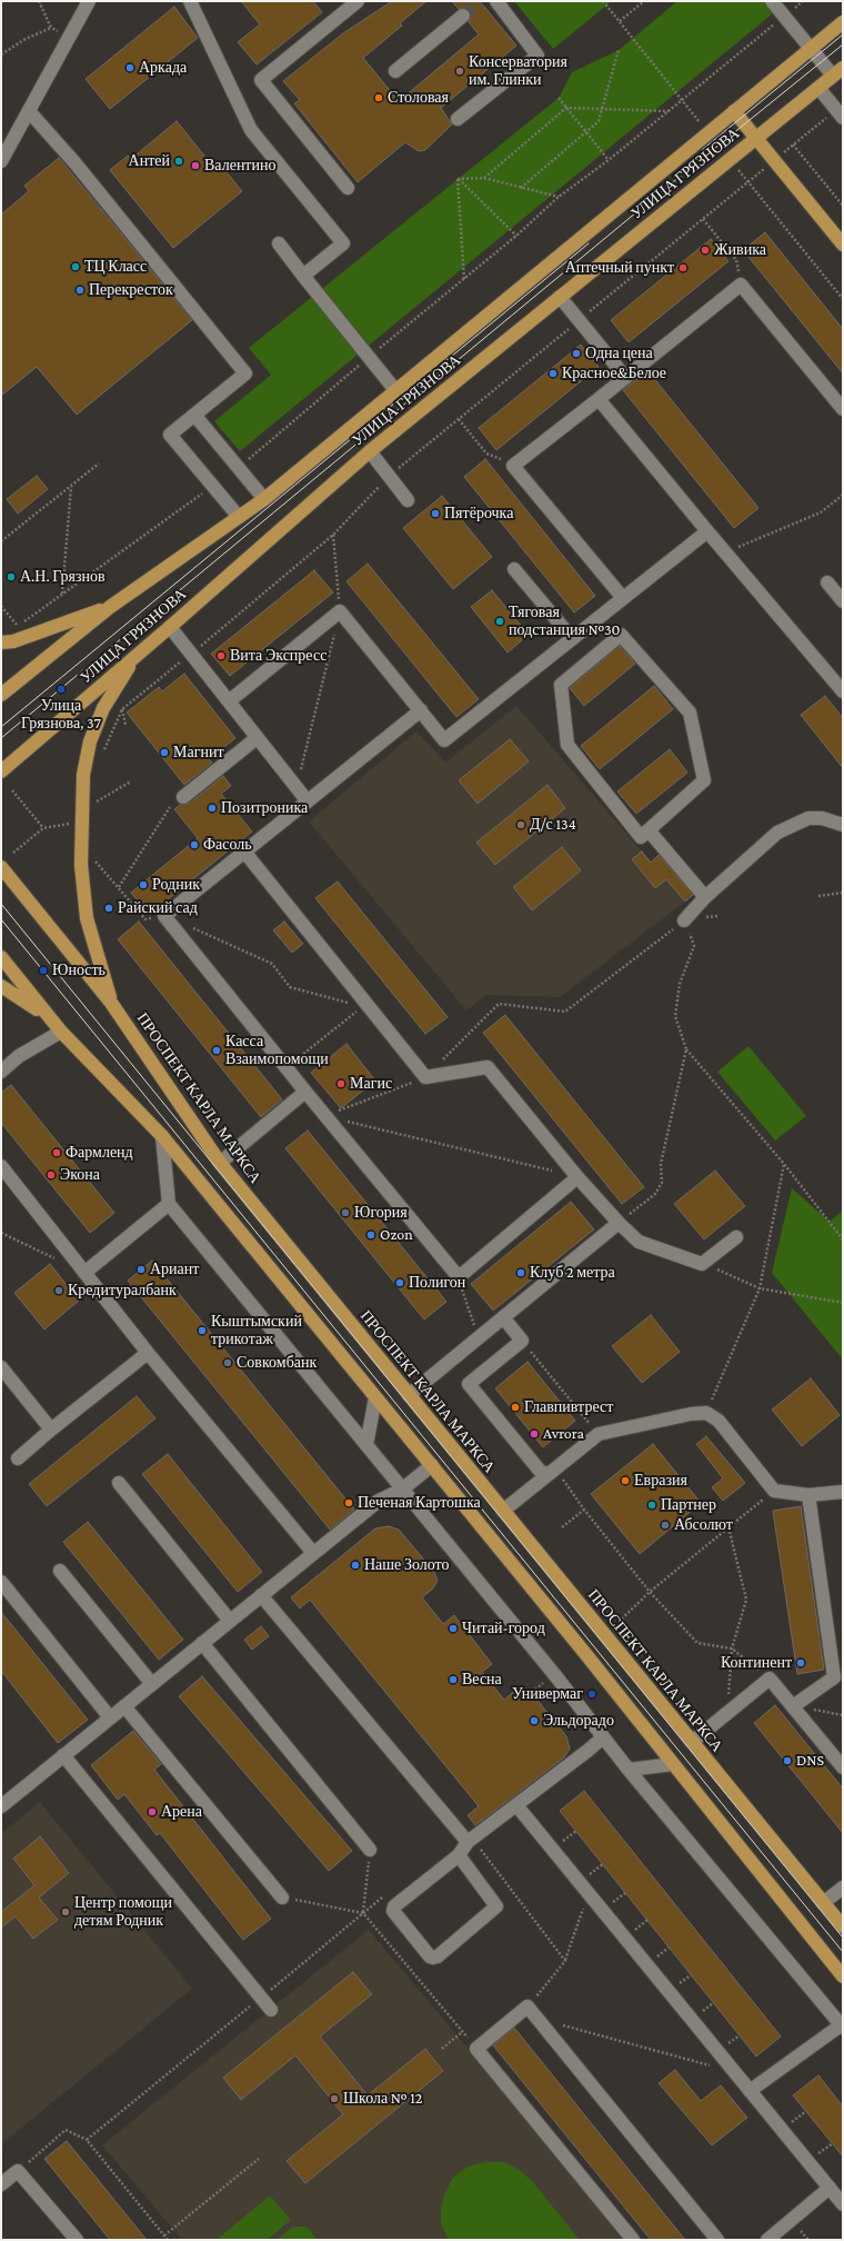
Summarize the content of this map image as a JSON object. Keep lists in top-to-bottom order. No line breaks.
{"streets":{"main road":["УЛИЦА ГРЯЗНОВА","ПРОСПЕКТ КАРЛА МАРКСА"]},"places":["Аркада","Консерватория им. Глинки","Столовая","Антей","Валентино","Живика","ТЦ Класс","Аптечный пункт","Перекресток","Одна цена","Красное&Белое","Пятёрочка","А.Н. Грязнов","Тяговая подстанция №30","Вита Экспресс","Улица Грязнова, 37","Магнит","Позитроника","Д/с 134","Фасоль","Родник","Райский сад","Юность","Касса Взаимопомощи","Магис","Фармленд","Экона","Югория","Ozon","Ариант","Клуб 2 метра","Полигон","Кредитуралбанк","Кыштымский трикотаж","Совкомбанк","Главпивтрест","Avrora","Евразия","Печеная Картошка","Партнер","Абсолют","Наше Золото","Читай-город","Континент","Весна","Универмаг","Эльдорадо","DNS","Арена","Центр помощи детям Родник","Школа № 12"]}
